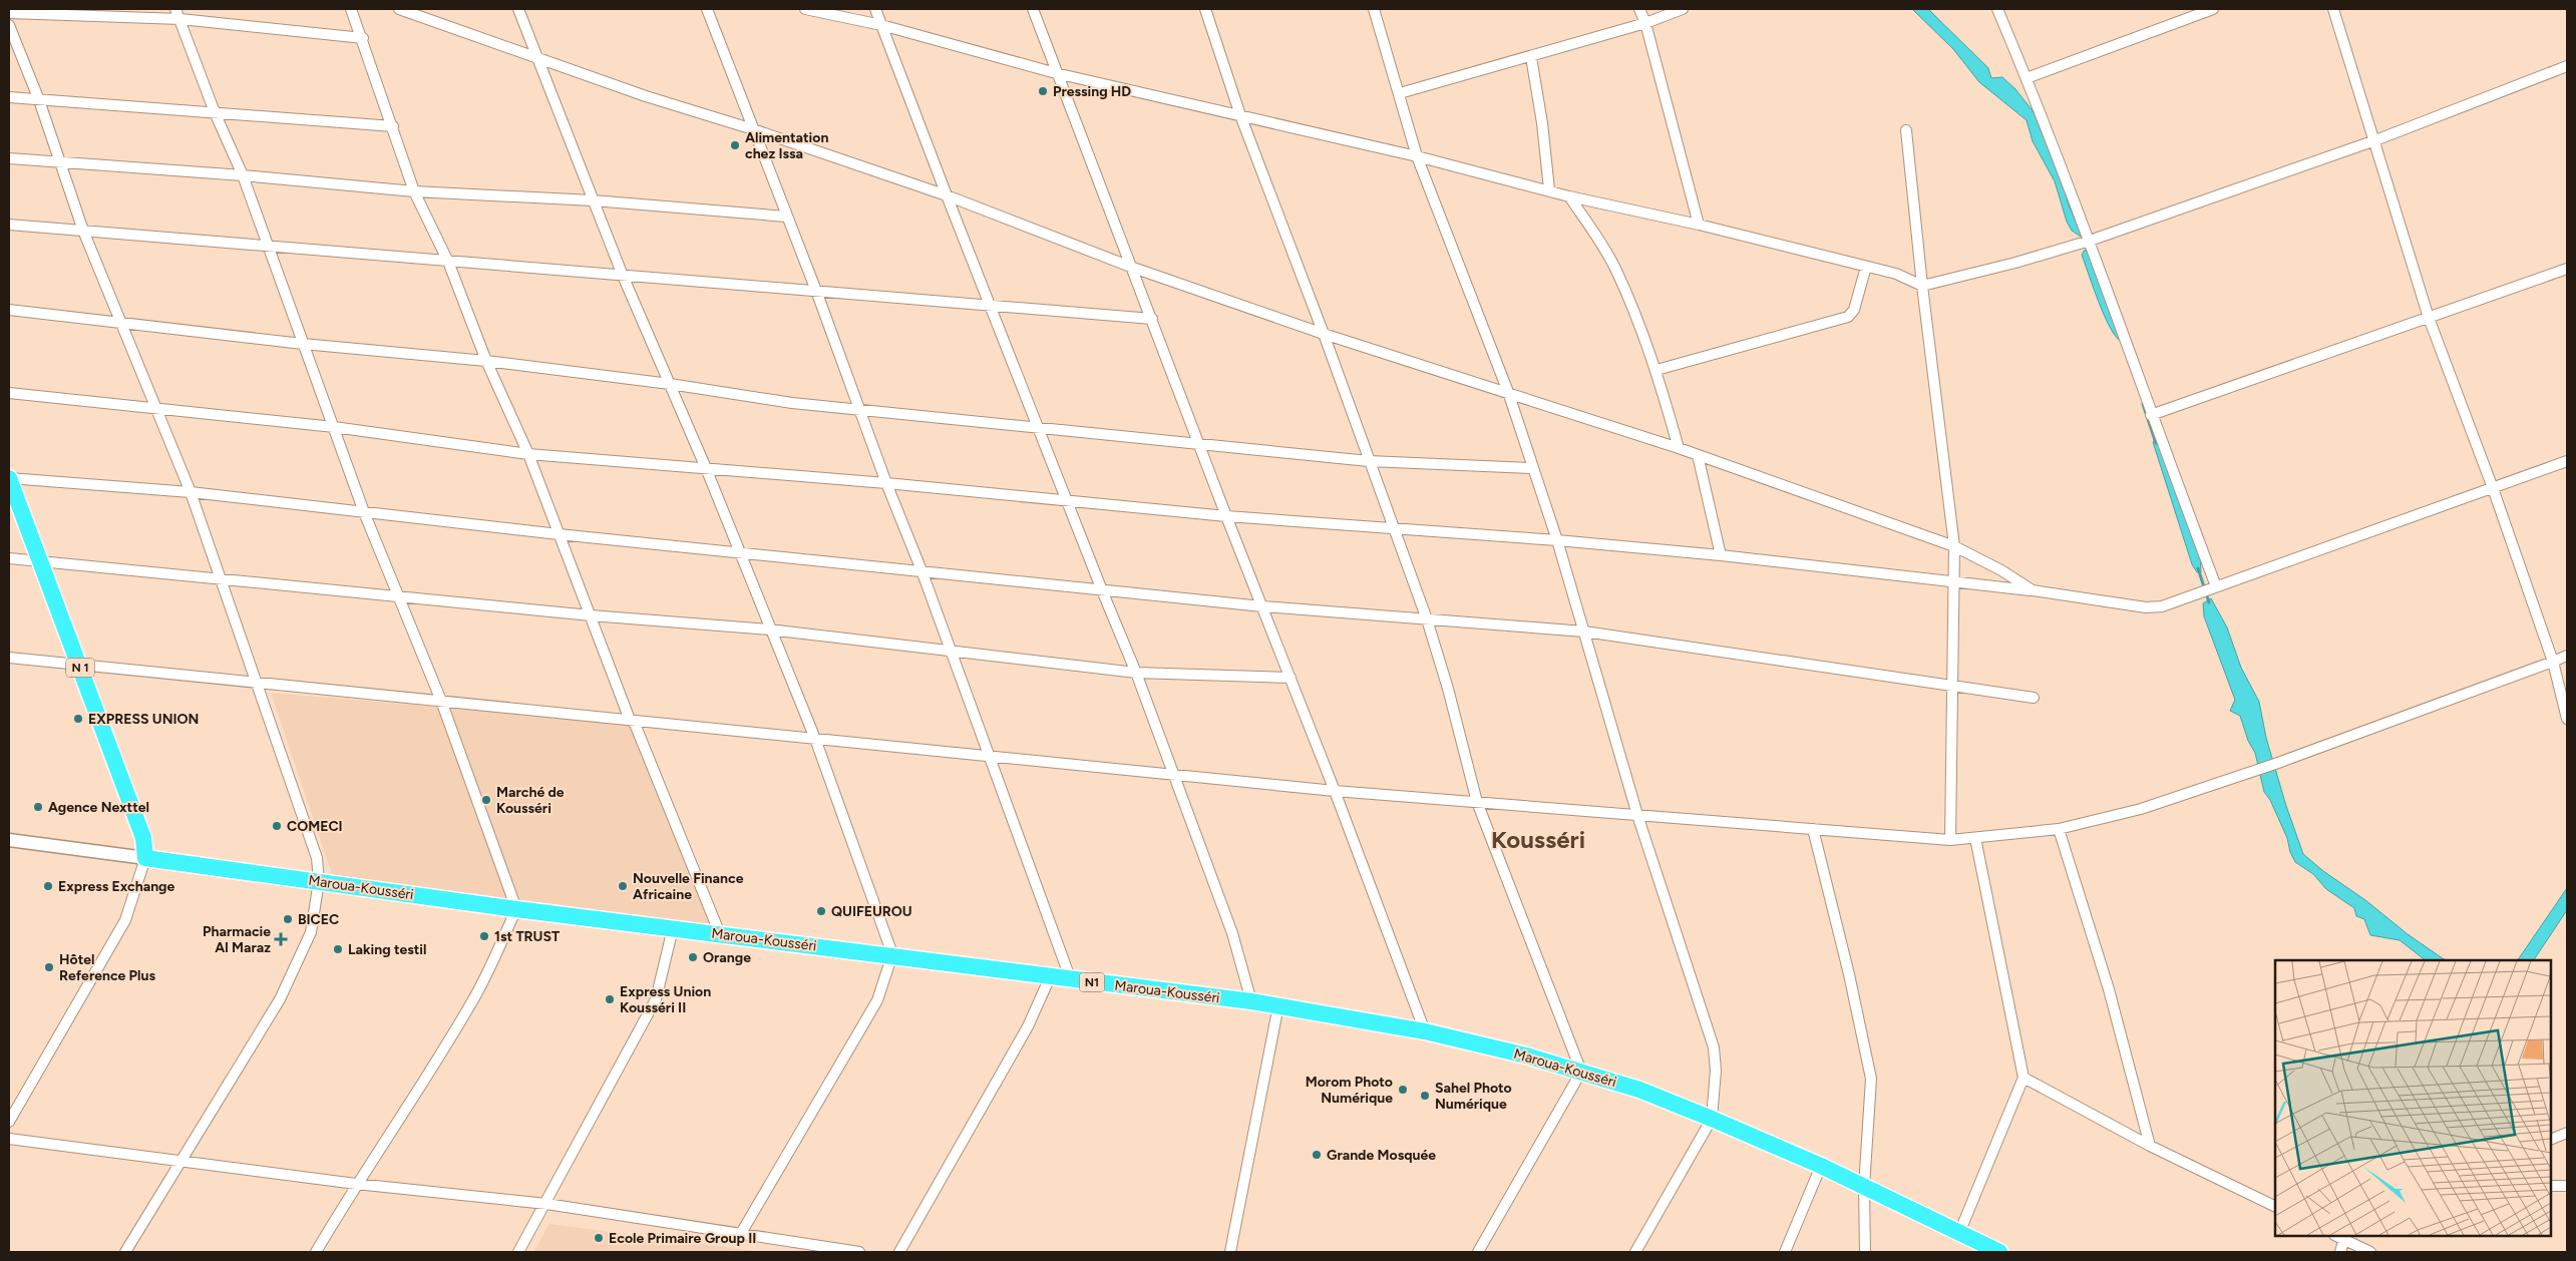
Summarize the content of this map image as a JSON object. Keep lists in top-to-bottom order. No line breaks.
{"streets":{"highway":["N 1","Maroua-Kousséri","N1"]},"crossings":[["N 1","Maroua-Kousséri"]],"districts":["Kousséri"],"places":{"other":["Pressing HD","Alimentation chez Issa","EXPRESS UNION","Marché de Kousséri","Agence Nexttel","COMECI","Express Exchange","Nouvelle Finance Africaine","QUIFEUROU","BICEC","1st TRUST","Laking testil","Orange","Hôtel Reference Plus","Express Union Kousséri II","Morom Photo Numérique","Sahel Photo Numérique","Grande Mosquée","Ecole Primaire Group II"],"health":["Pharmacie Al Maraz"]}}
